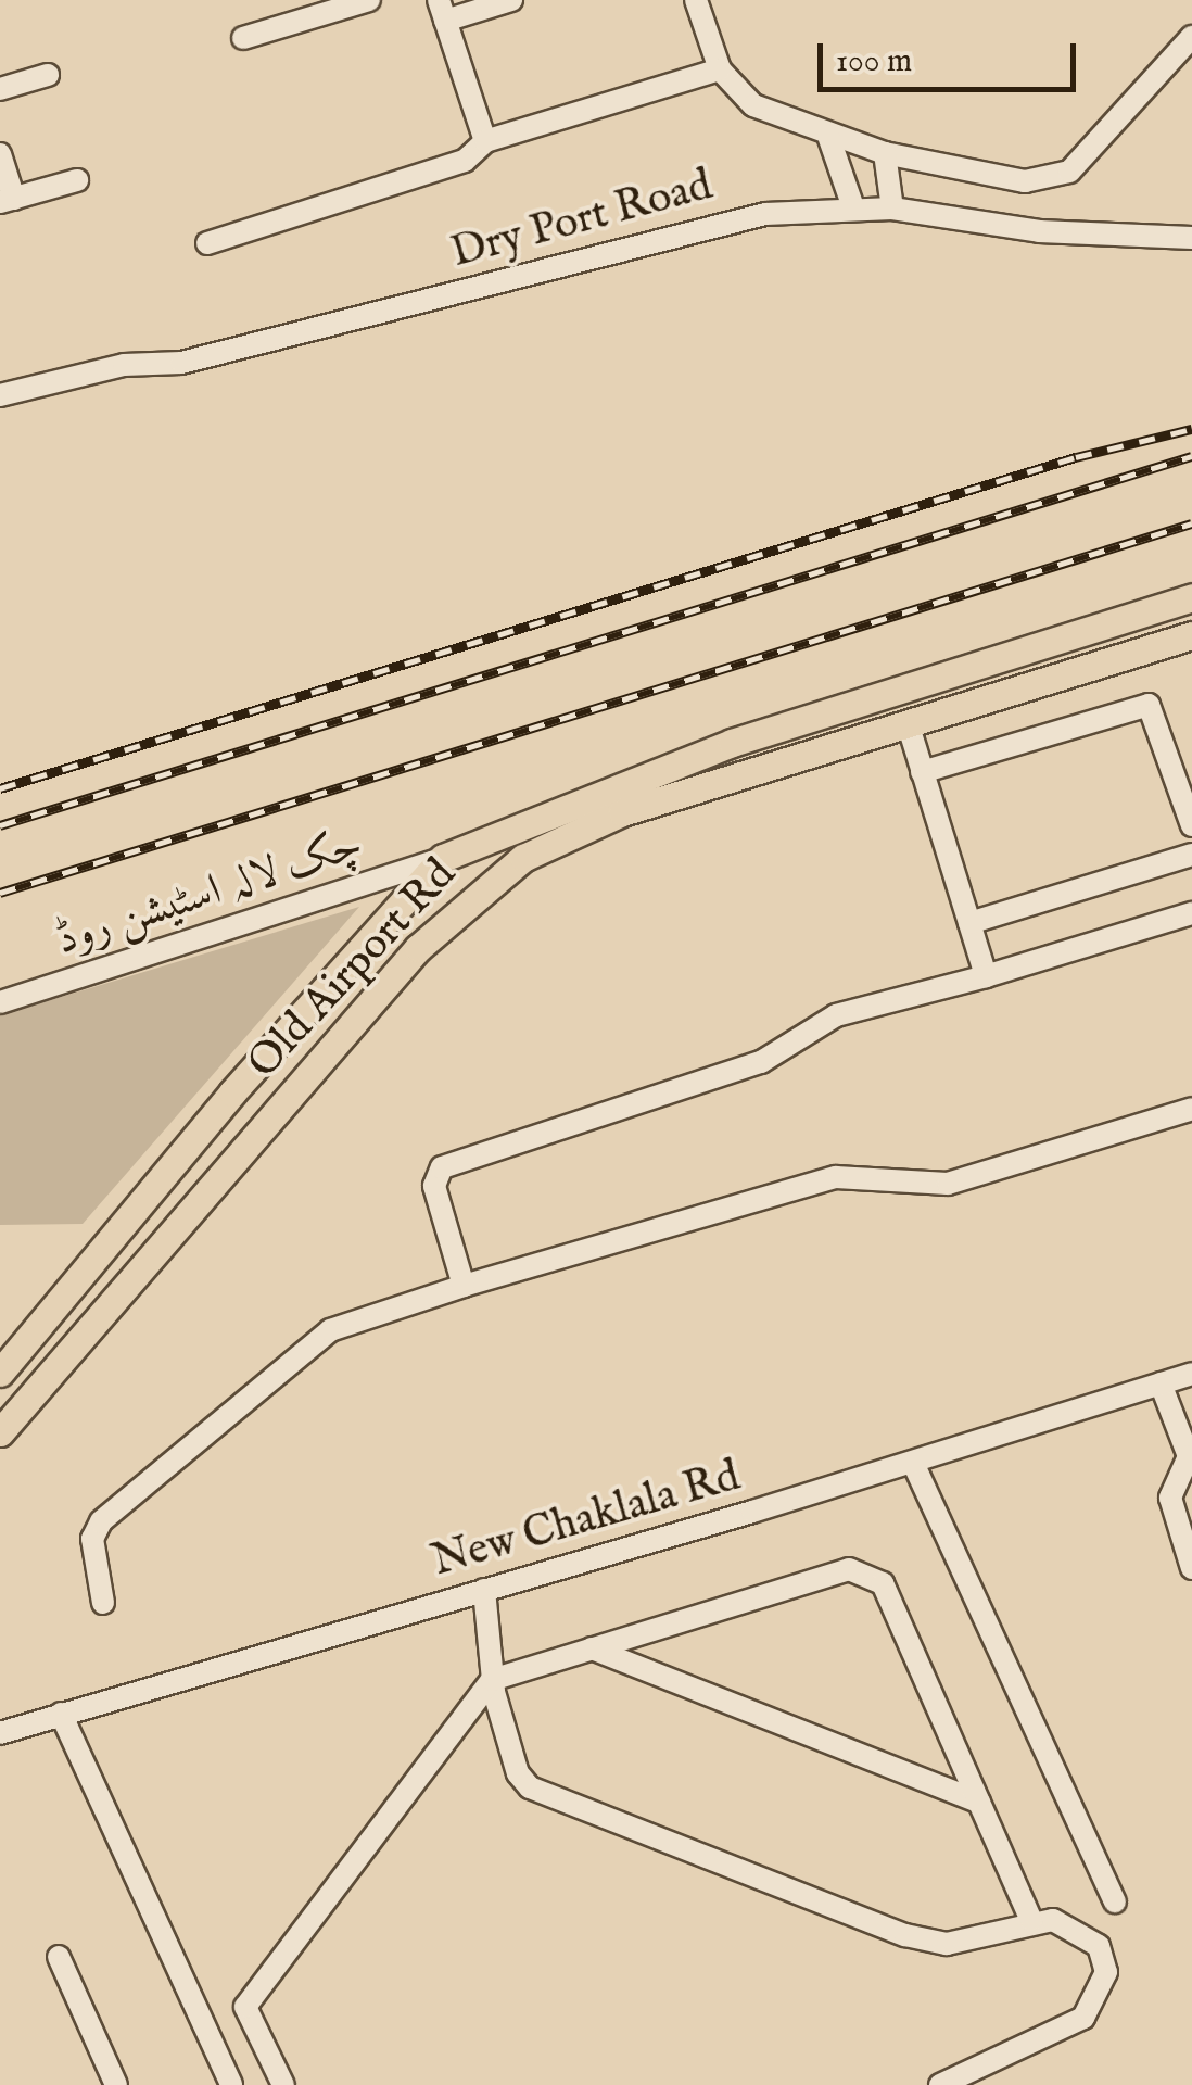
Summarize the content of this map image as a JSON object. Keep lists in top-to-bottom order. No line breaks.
{"streets":{"main road":["Old Airport Rd"],"street":["Dry Port Road","چک لالہ اسٹیشن روڈ","New Chaklala Rd"]},"crossings":[["چک لالہ اسٹیشن روڈ","Old Airport Rd"]],"scale_bar":"100 m"}
